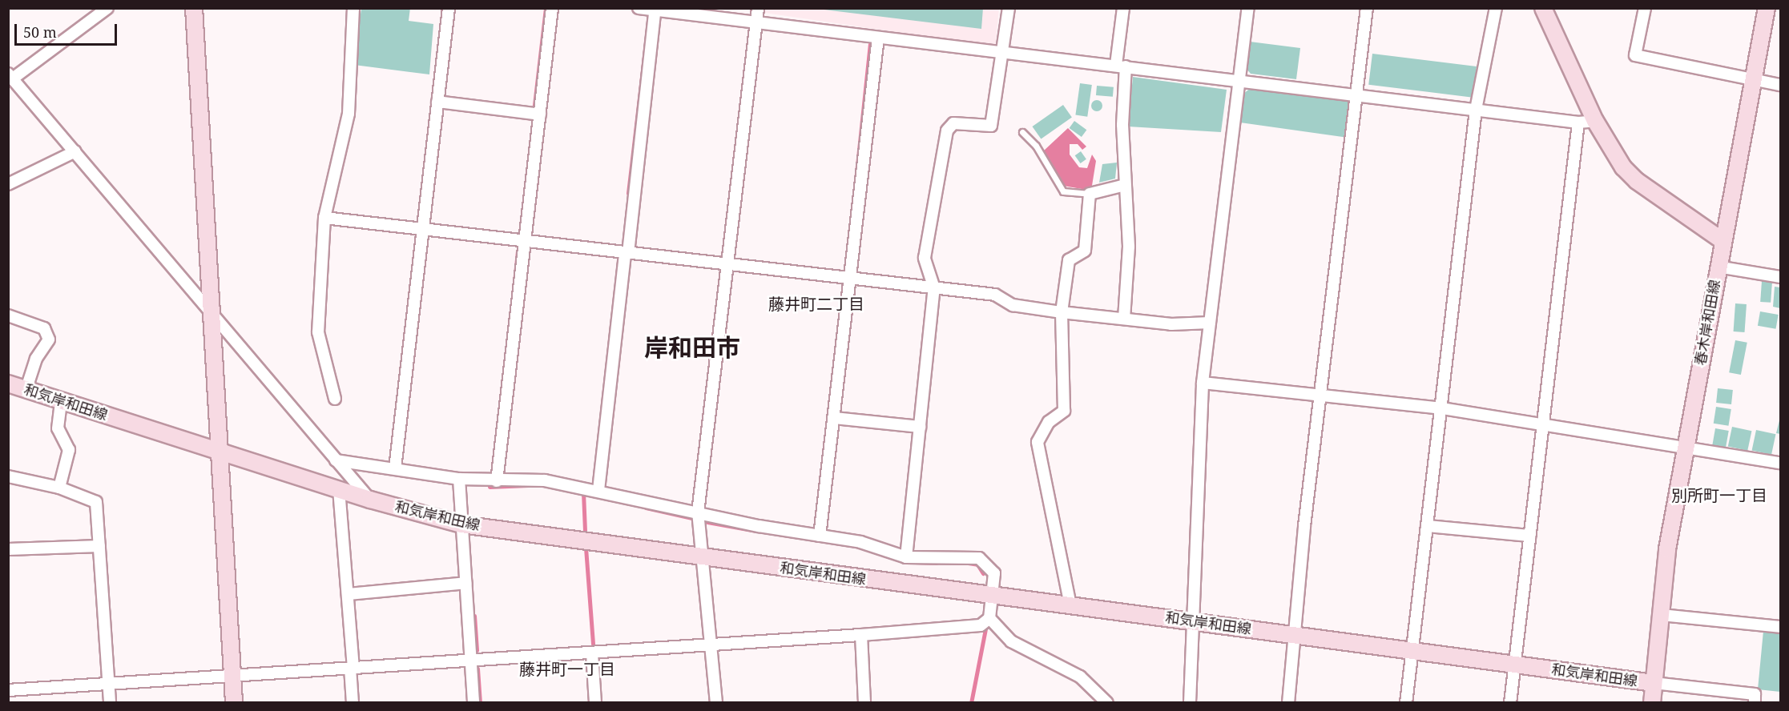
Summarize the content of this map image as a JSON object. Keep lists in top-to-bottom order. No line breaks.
{"streets":{"main road":["春木岸和田線","和気岸和田線"]},"crossings":[["春木岸和田線","和気岸和田線"]],"districts":["藤井町二丁目","岸和田市","別所町一丁目","藤井町一丁目"],"scale_bar":"50 m"}
